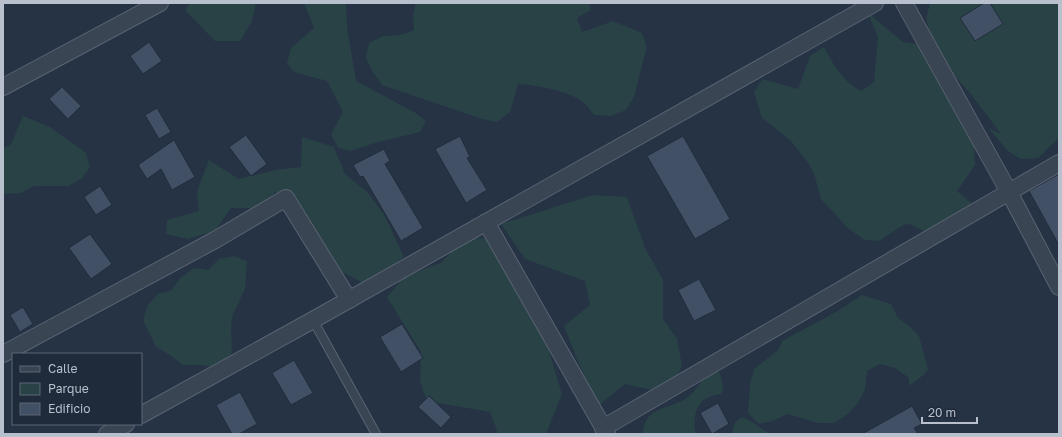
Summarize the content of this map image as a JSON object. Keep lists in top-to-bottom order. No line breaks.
{"legend":["Calle","Parque","Edificio"],"scale_bar":"20 m"}
